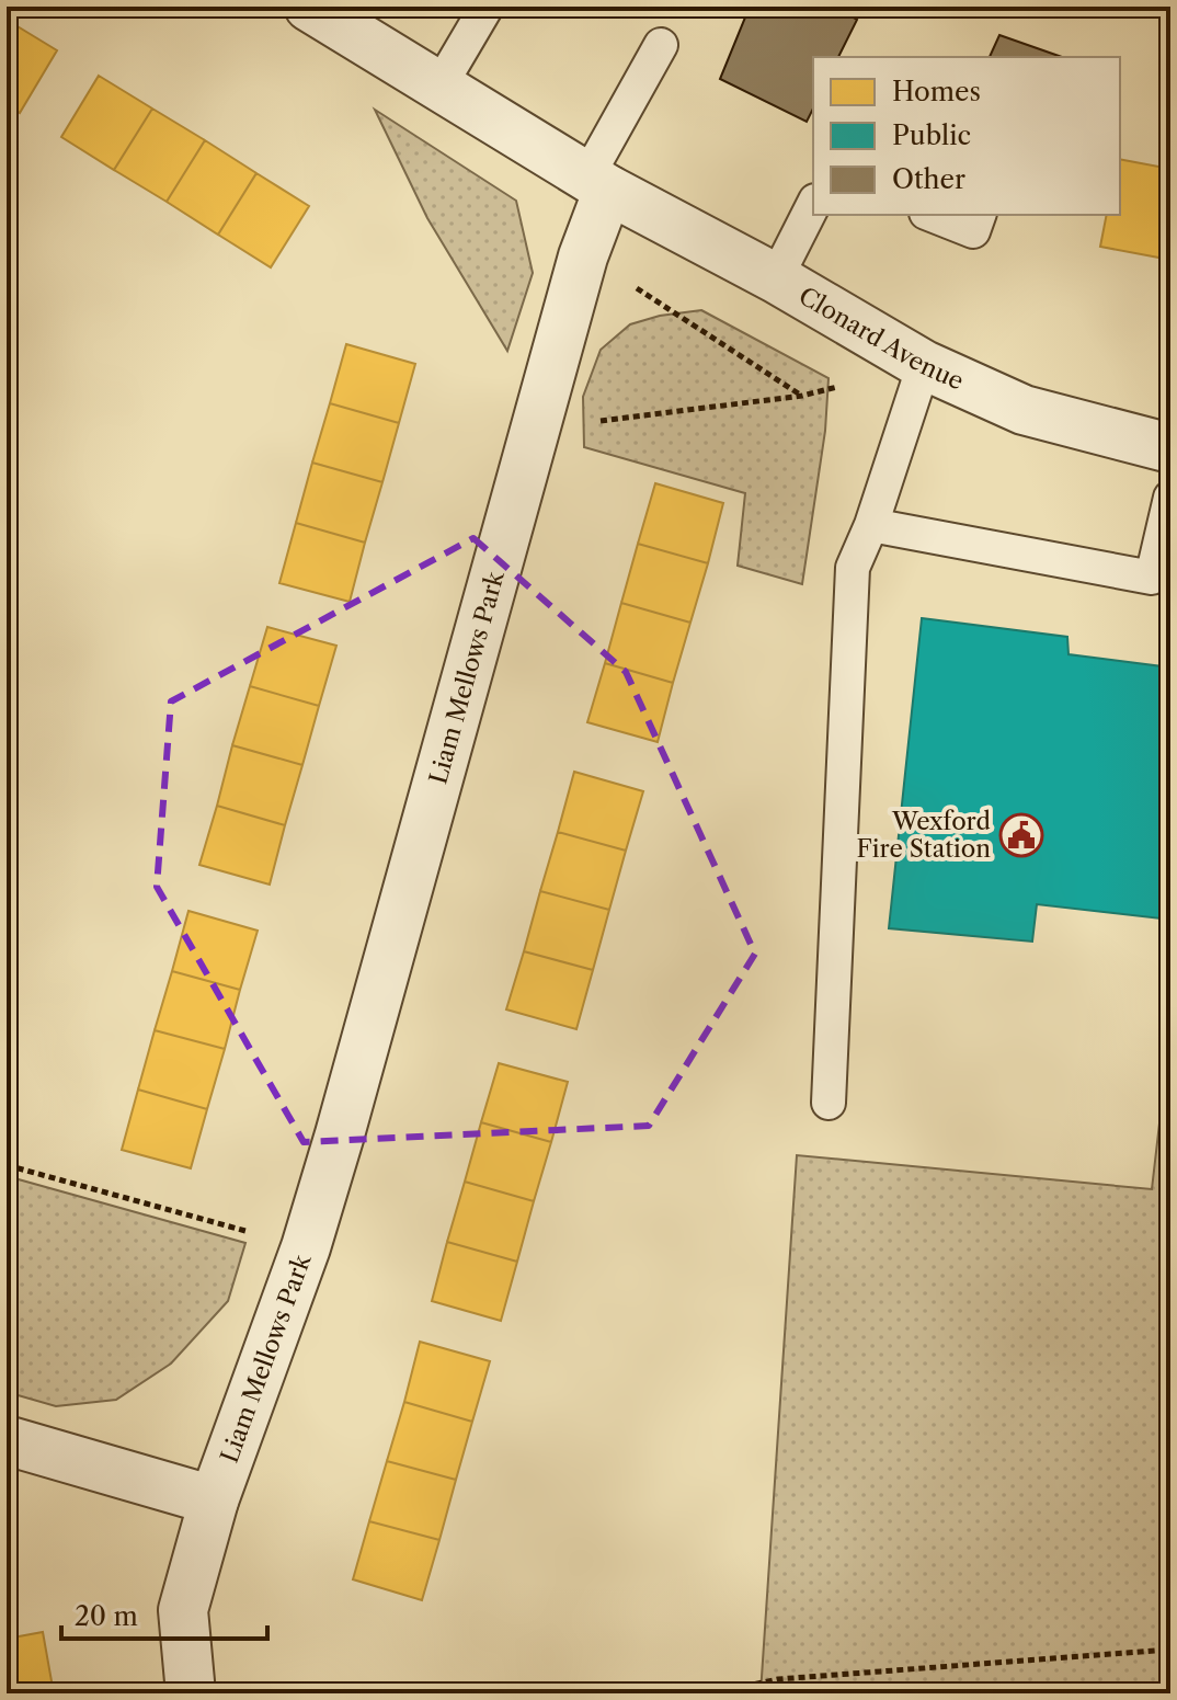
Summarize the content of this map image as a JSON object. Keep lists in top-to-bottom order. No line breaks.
{"streets":{"street":["Clonard Avenue","Liam Mellows Park"]},"crossings":[["Clonard Avenue","Liam Mellows Park"]],"places":{"public building":["Wexford Fire Station"]},"legend":["Homes","Public","Other"],"scale_bar":"20 m"}
